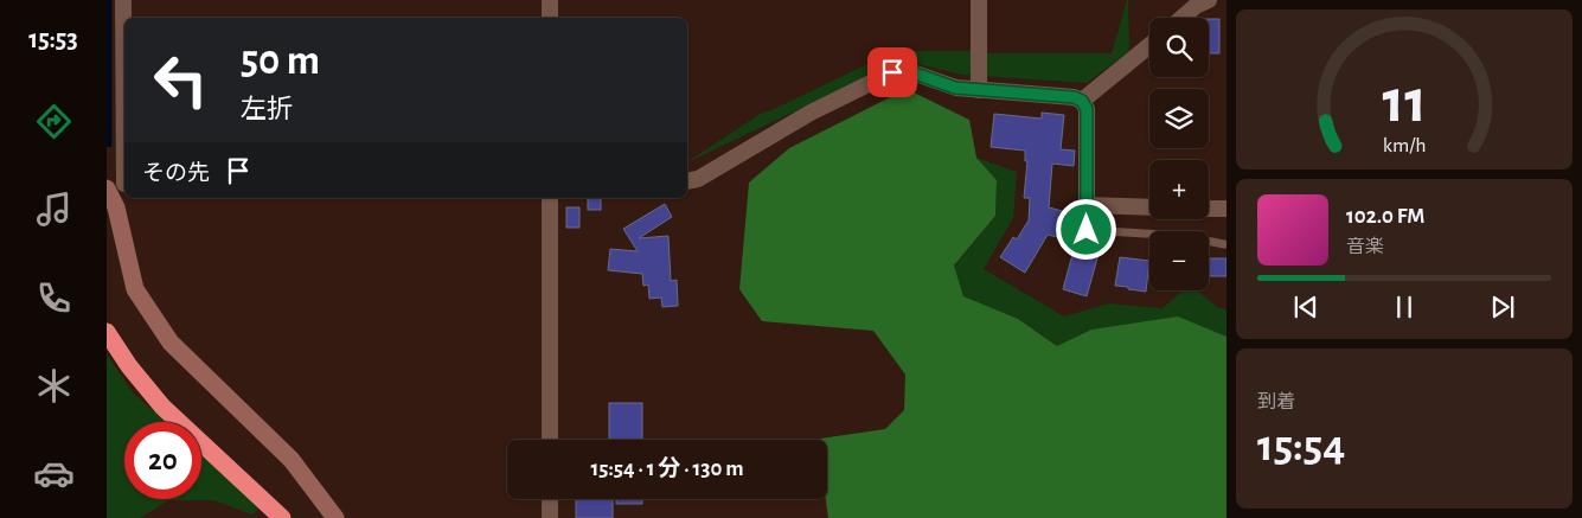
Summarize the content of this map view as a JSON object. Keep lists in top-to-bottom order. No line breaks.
{"page":{"tabs":"15:53","map_buttons":["+","−"],"turn":["50 m","左折"],"then":"その先","song":["102.0 FM","音楽"],"tile":["到着","15:54"],"limit":"20","trip":"15:54 · 1 分 · 130 m","gauge":["11","km/h"]}}
